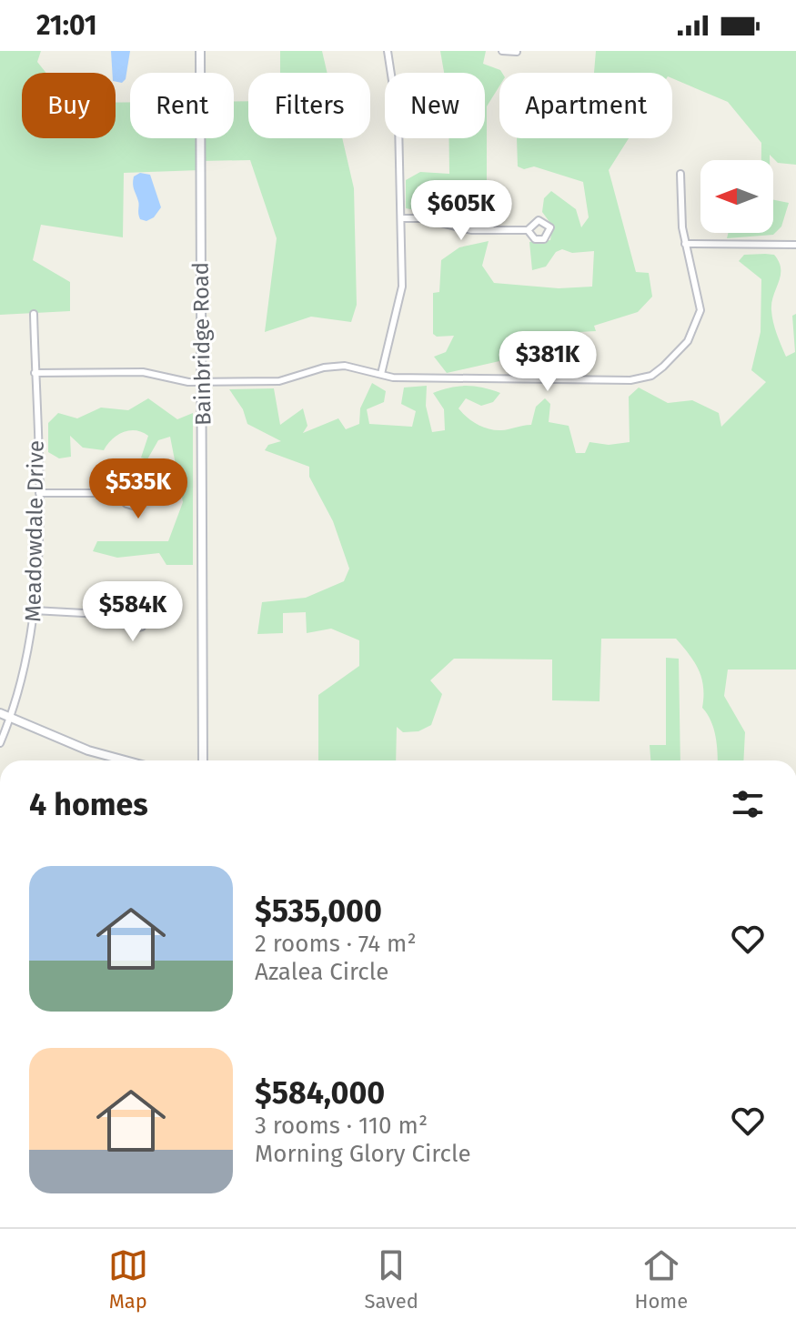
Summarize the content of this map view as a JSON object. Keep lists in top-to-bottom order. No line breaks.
{"streets":{"street":["Bainbridge Road","Meadowdale Drive"]},"north":"left","page":{"status":"21:01","chip":["Buy","Rent","Filters","New","Apartment"],"price":["$605K","$381K","$535K","$584K"],"heading":"4 homes","list":[{"name":"$535,000","note":"2 rooms · 74 m² · Azalea Circle"},{"name":"$584,000","note":"3 rooms · 110 m² · Morning Glory Circle"}],"tabs":["Map","Saved","Home"]}}
